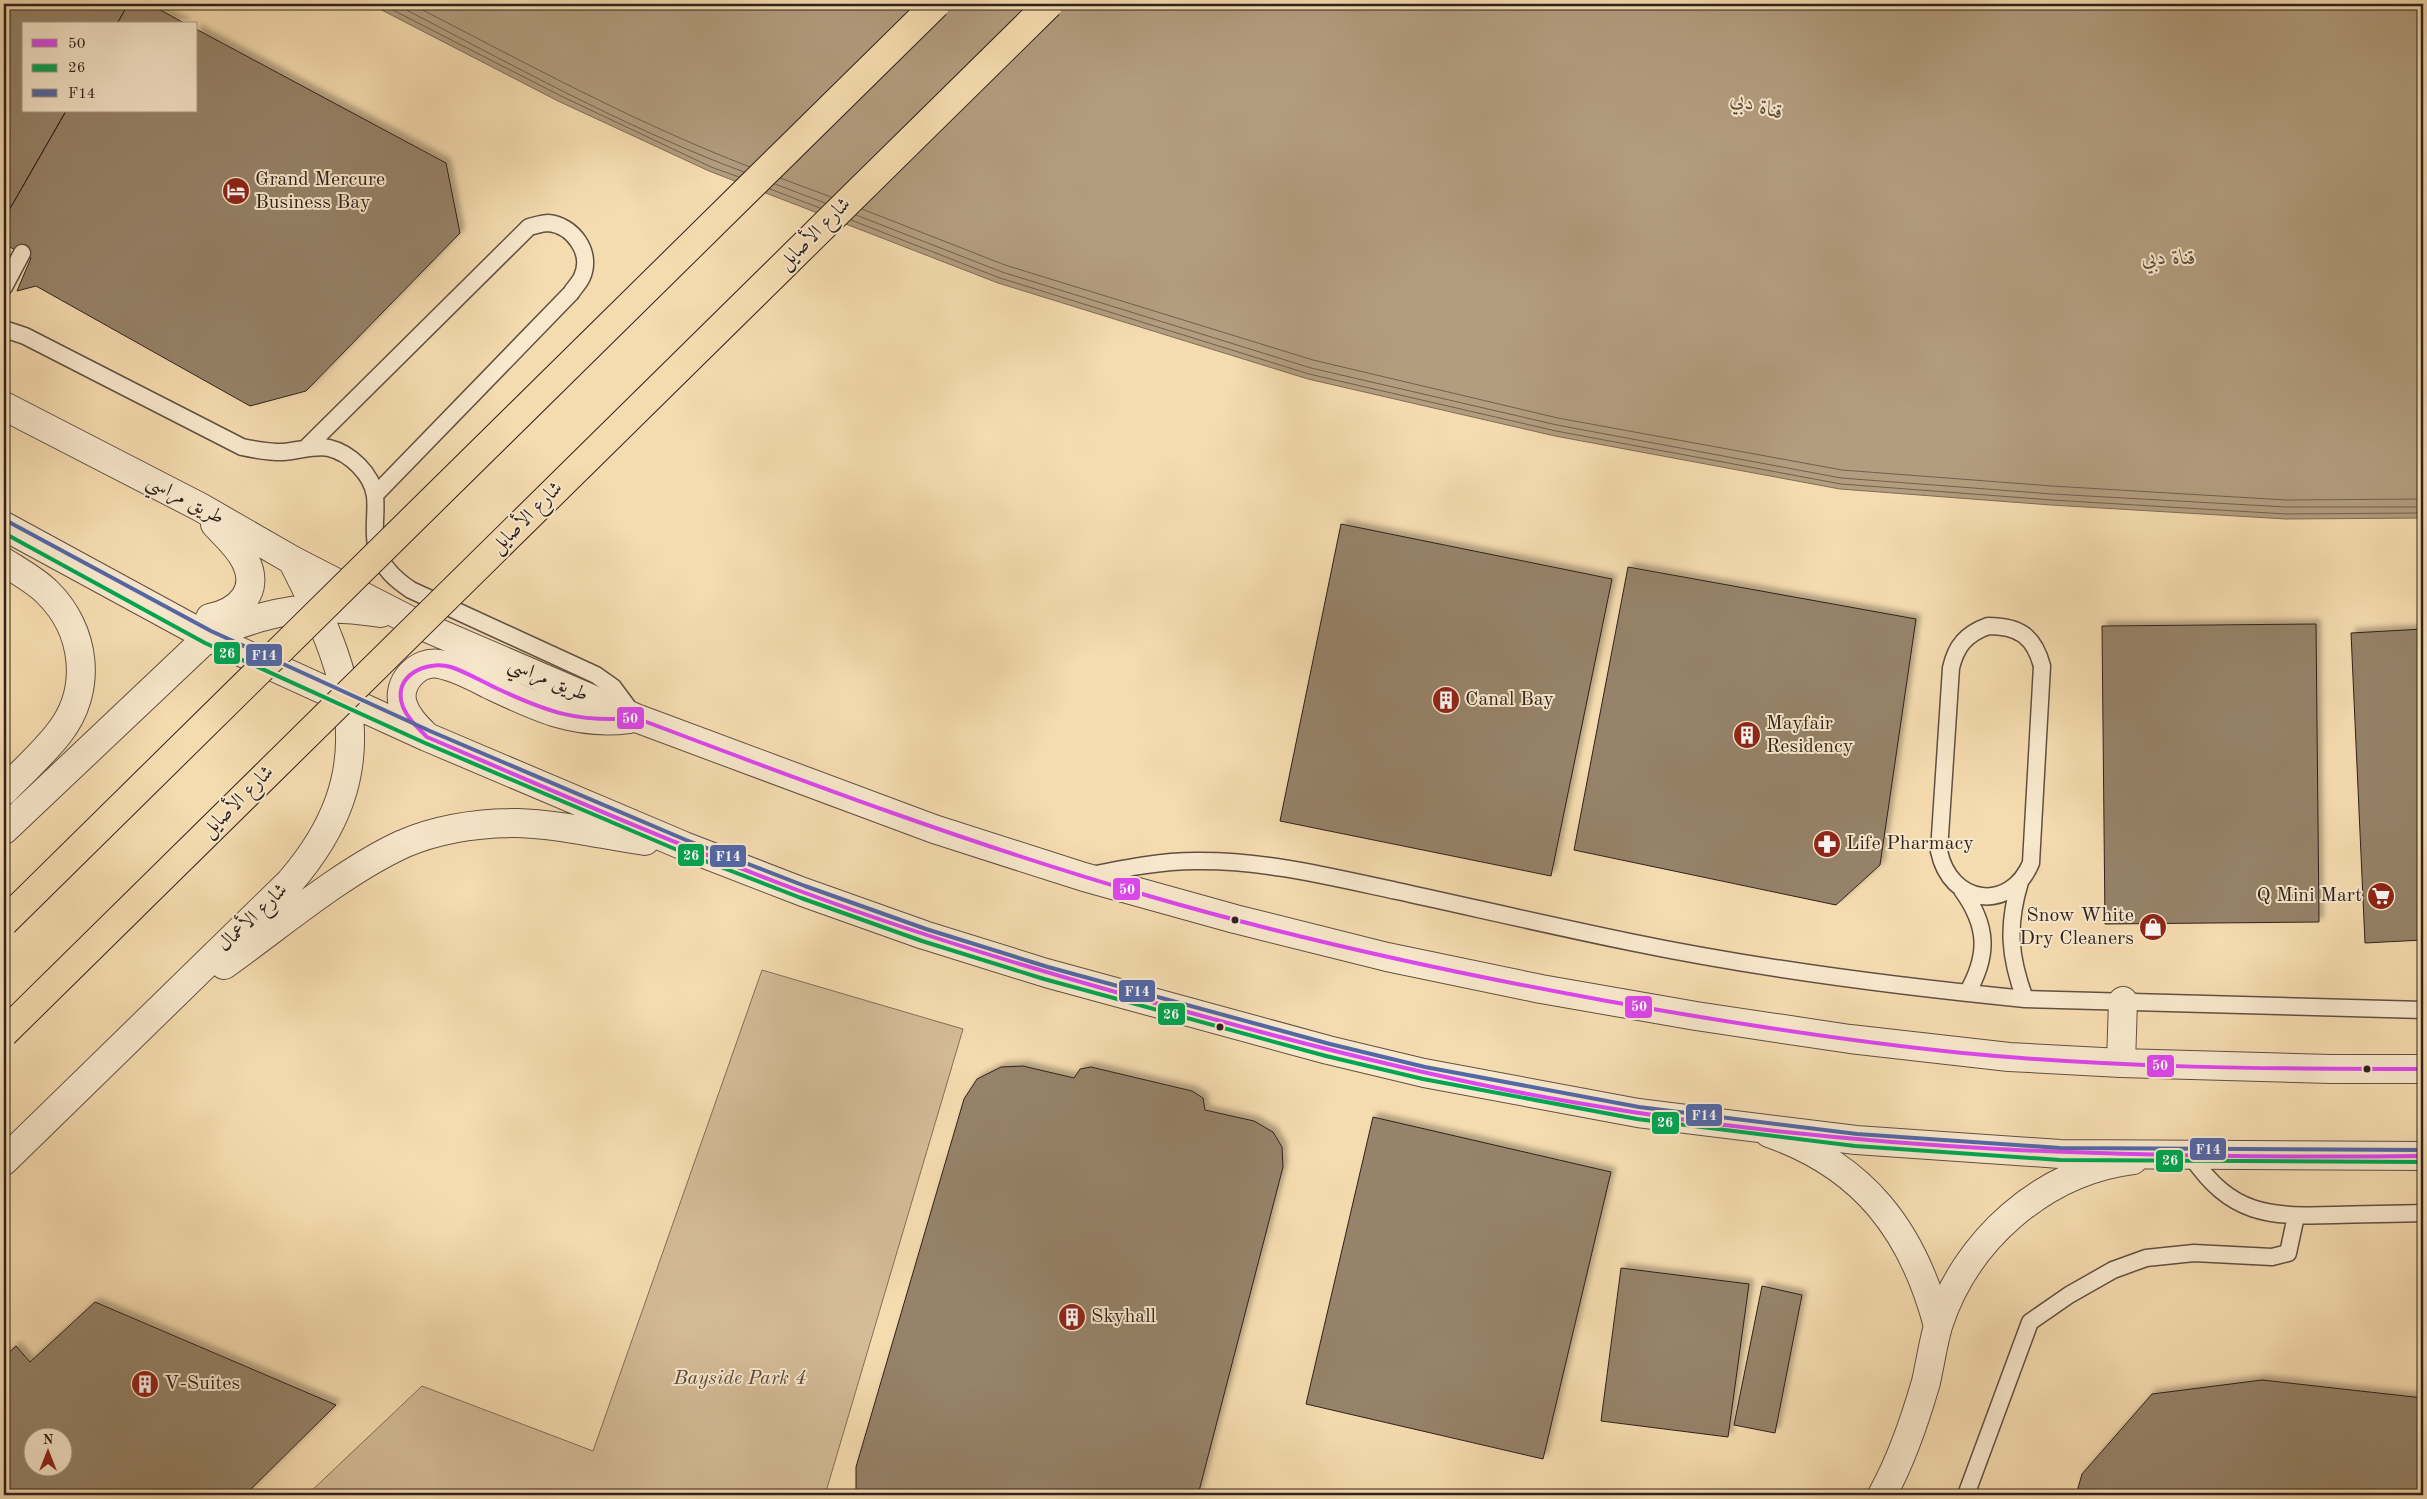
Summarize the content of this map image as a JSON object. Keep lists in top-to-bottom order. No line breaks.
{"streets":{"main road":["شارع الأصايل"],"street":["طريق مراسي","شارع الأعمال"]},"crossings":[["طريق مراسي","شارع الأعمال"]],"water":["قناة دبي"],"parks":["Bayside Park 4"],"places":{"hotel":["Grand Mercure Business Bay"],"building":["Canal Bay","Mayfair Residency","Skyhall","V-Suites"],"pharmacy":["Life Pharmacy"],"supermarket":["Q Mini Mart"],"shop":["Snow White Dry Cleaners"]},"lines":["transit line F14","transit line 26","transit line 50"],"legend":["50","26","F14"],"north":"top"}
